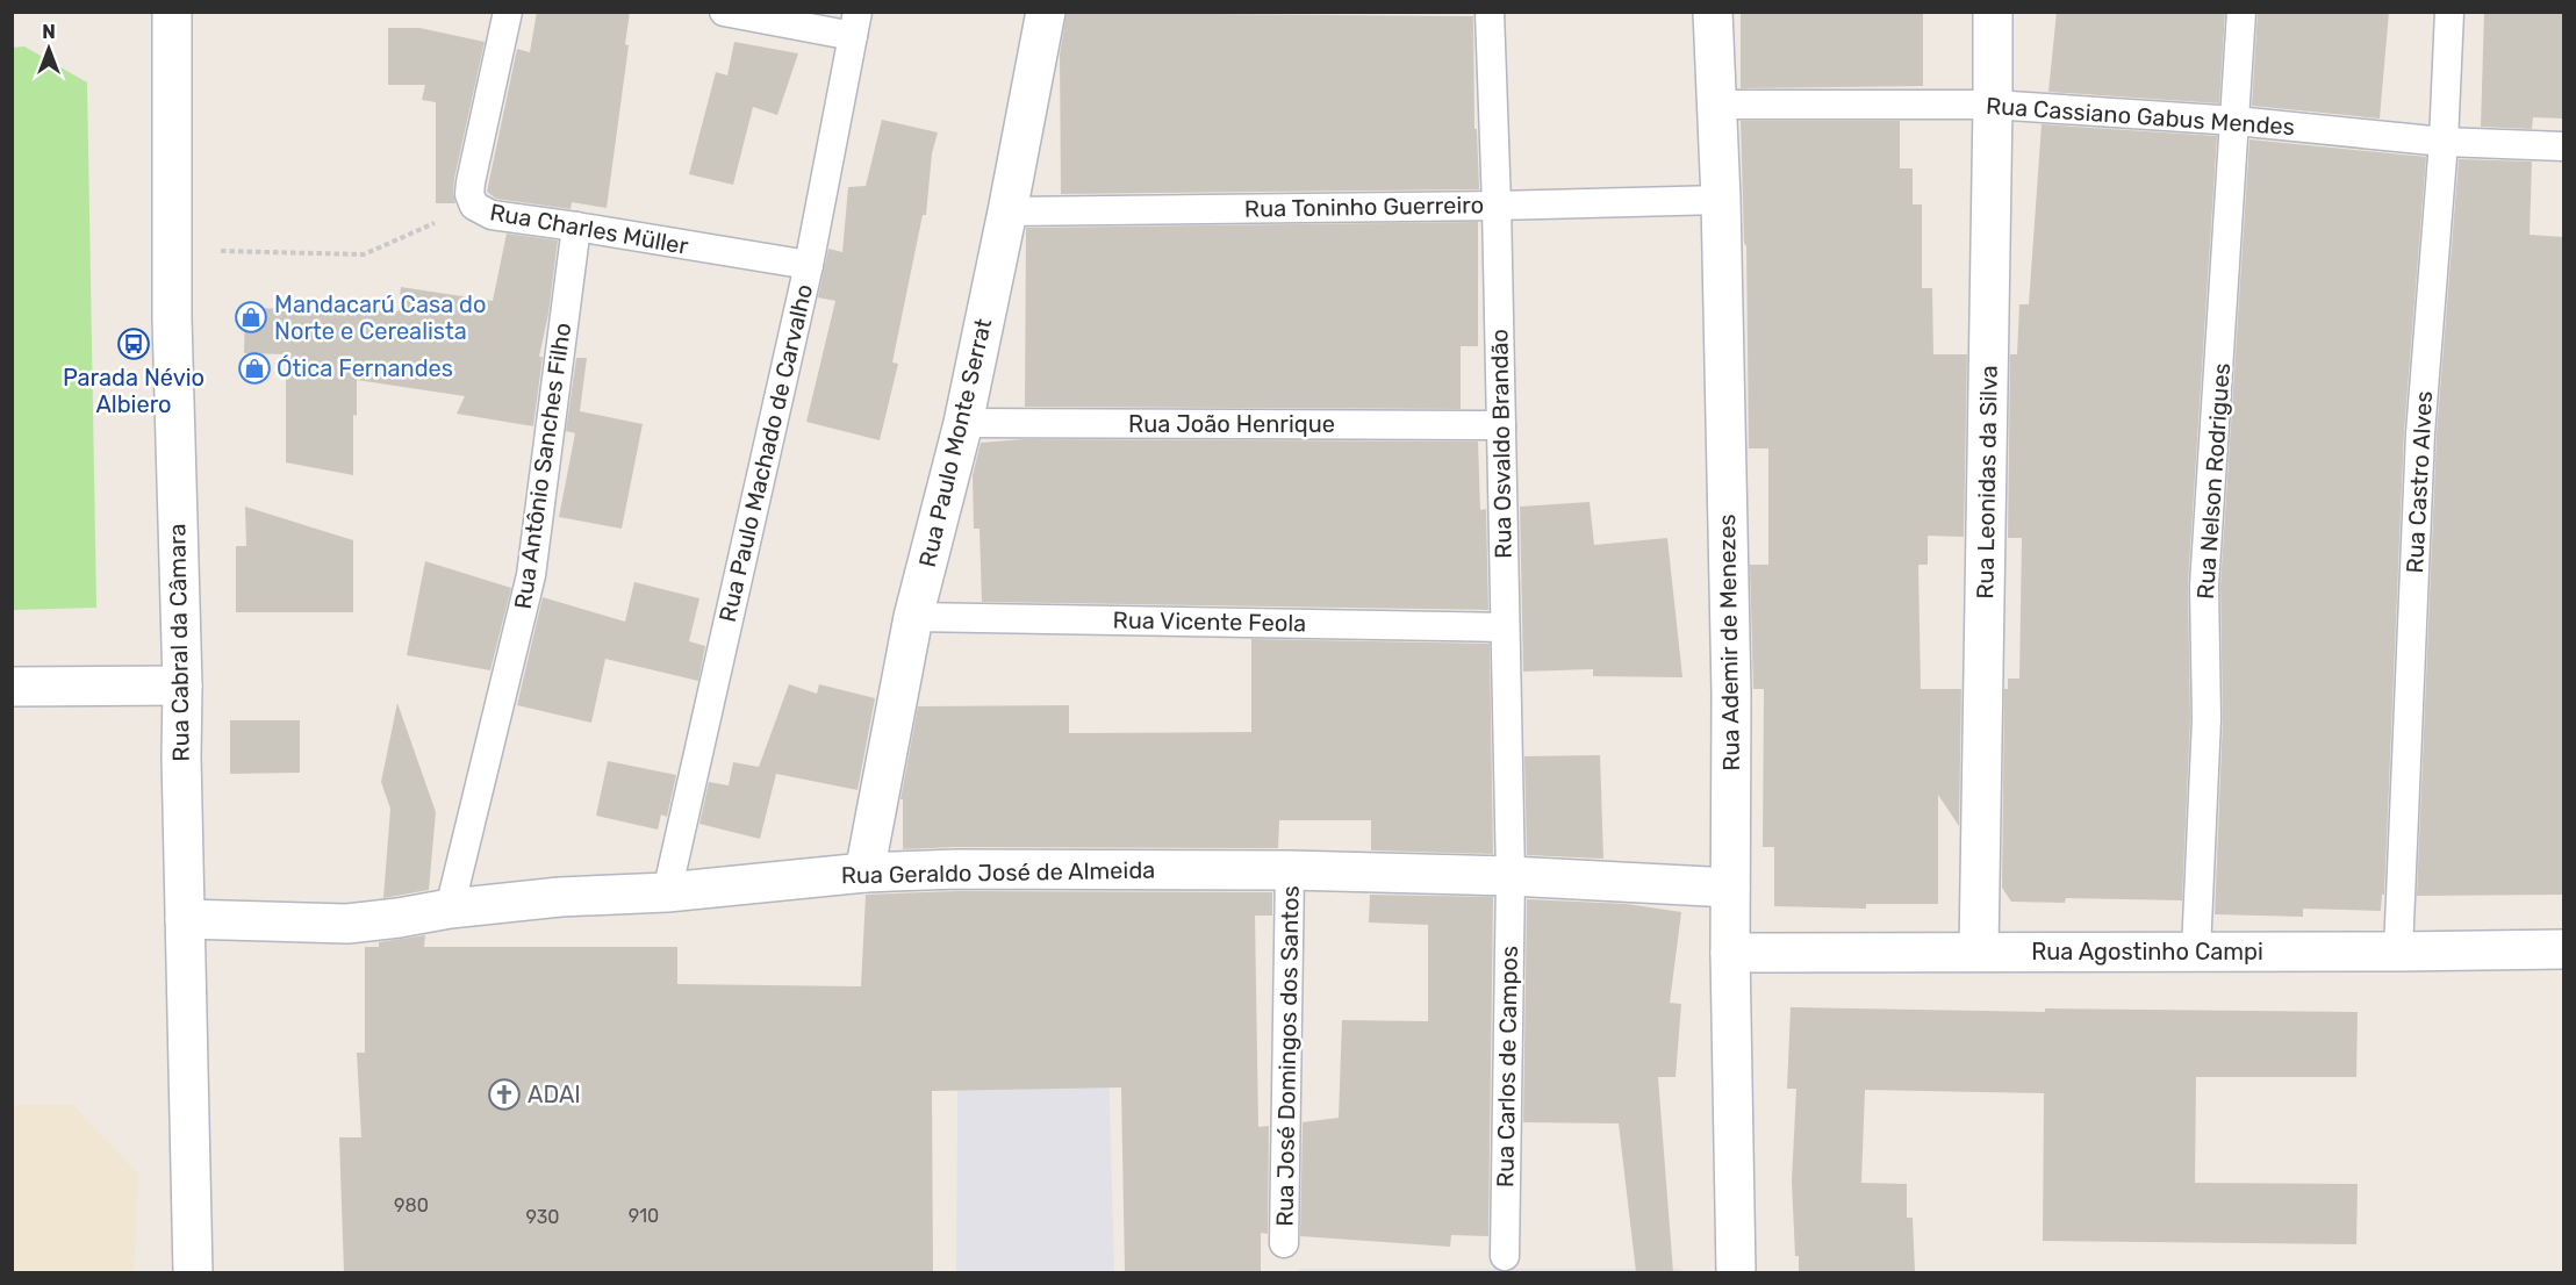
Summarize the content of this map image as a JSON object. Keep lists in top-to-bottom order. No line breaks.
{"streets":{"street":["Rua Paulo Monte Serrat","Rua Leonidas da Silva","Rua Cabral da Câmara","Rua Ademir de Menezes","Rua Geraldo José de Almeida","Rua Agostinho Campi"],"lane":["Rua Cassiano Gabus Mendes","Rua Toninho Guerreiro","Rua Charles Müller","Rua João Henrique","Rua Osvaldo Brandão","Rua Paulo Machado de Carvalho","Rua Antônio Sanches Filho","Rua Nelson Rodrigues","Rua Castro Alves","Rua Vicente Feola","Rua José Domingos dos Santos","Rua Carlos de Campos"]},"crossings":[["Rua Cassiano Gabus Mendes","Rua Nelson Rodrigues"],["Rua Cassiano Gabus Mendes","Rua Leonidas da Silva"],["Rua Cassiano Gabus Mendes","Rua Castro Alves"],["Rua Cassiano Gabus Mendes","Rua Ademir de Menezes"],["Rua Toninho Guerreiro","Rua Paulo Monte Serrat"],["Rua Toninho Guerreiro","Rua Osvaldo Brandão"],["Rua Toninho Guerreiro","Rua Ademir de Menezes"],["Rua Charles Müller","Rua Paulo Machado de Carvalho"],["Rua Charles Müller","Rua Antônio Sanches Filho"],["Rua Charles Müller","Rua Cabral da Câmara"],["Rua João Henrique","Rua Paulo Monte Serrat"],["Rua João Henrique","Rua Osvaldo Brandão"],["Rua Paulo Monte Serrat","Rua Vicente Feola"],["Rua Paulo Monte Serrat","Rua Geraldo José de Almeida"],["Rua Osvaldo Brandão","Rua Vicente Feola"],["Rua Osvaldo Brandão","Rua Geraldo José de Almeida"],["Rua Osvaldo Brandão","Rua Carlos de Campos"],["Rua Paulo Machado de Carvalho","Rua Geraldo José de Almeida"],["Rua Antônio Sanches Filho","Rua Geraldo José de Almeida"],["Rua Nelson Rodrigues","Rua Agostinho Campi"],["Rua Leonidas da Silva","Rua Agostinho Campi"],["Rua Castro Alves","Rua Agostinho Campi"],["Rua Cabral da Câmara","Rua Geraldo José de Almeida"],["Rua Ademir de Menezes","Rua Geraldo José de Almeida"],["Rua Ademir de Menezes","Rua Agostinho Campi"],["Rua Geraldo José de Almeida","Rua José Domingos dos Santos"],["Rua Geraldo José de Almeida","Rua Carlos de Campos"]],"places":{"shop":["Mandacarú Casa do Norte e Cerealista","Ótica Fernandes"],"bus stop":["Parada Névio Albiero"],"church":["ADAI"]},"house_numbers":["980","910","930"],"north":"top"}
